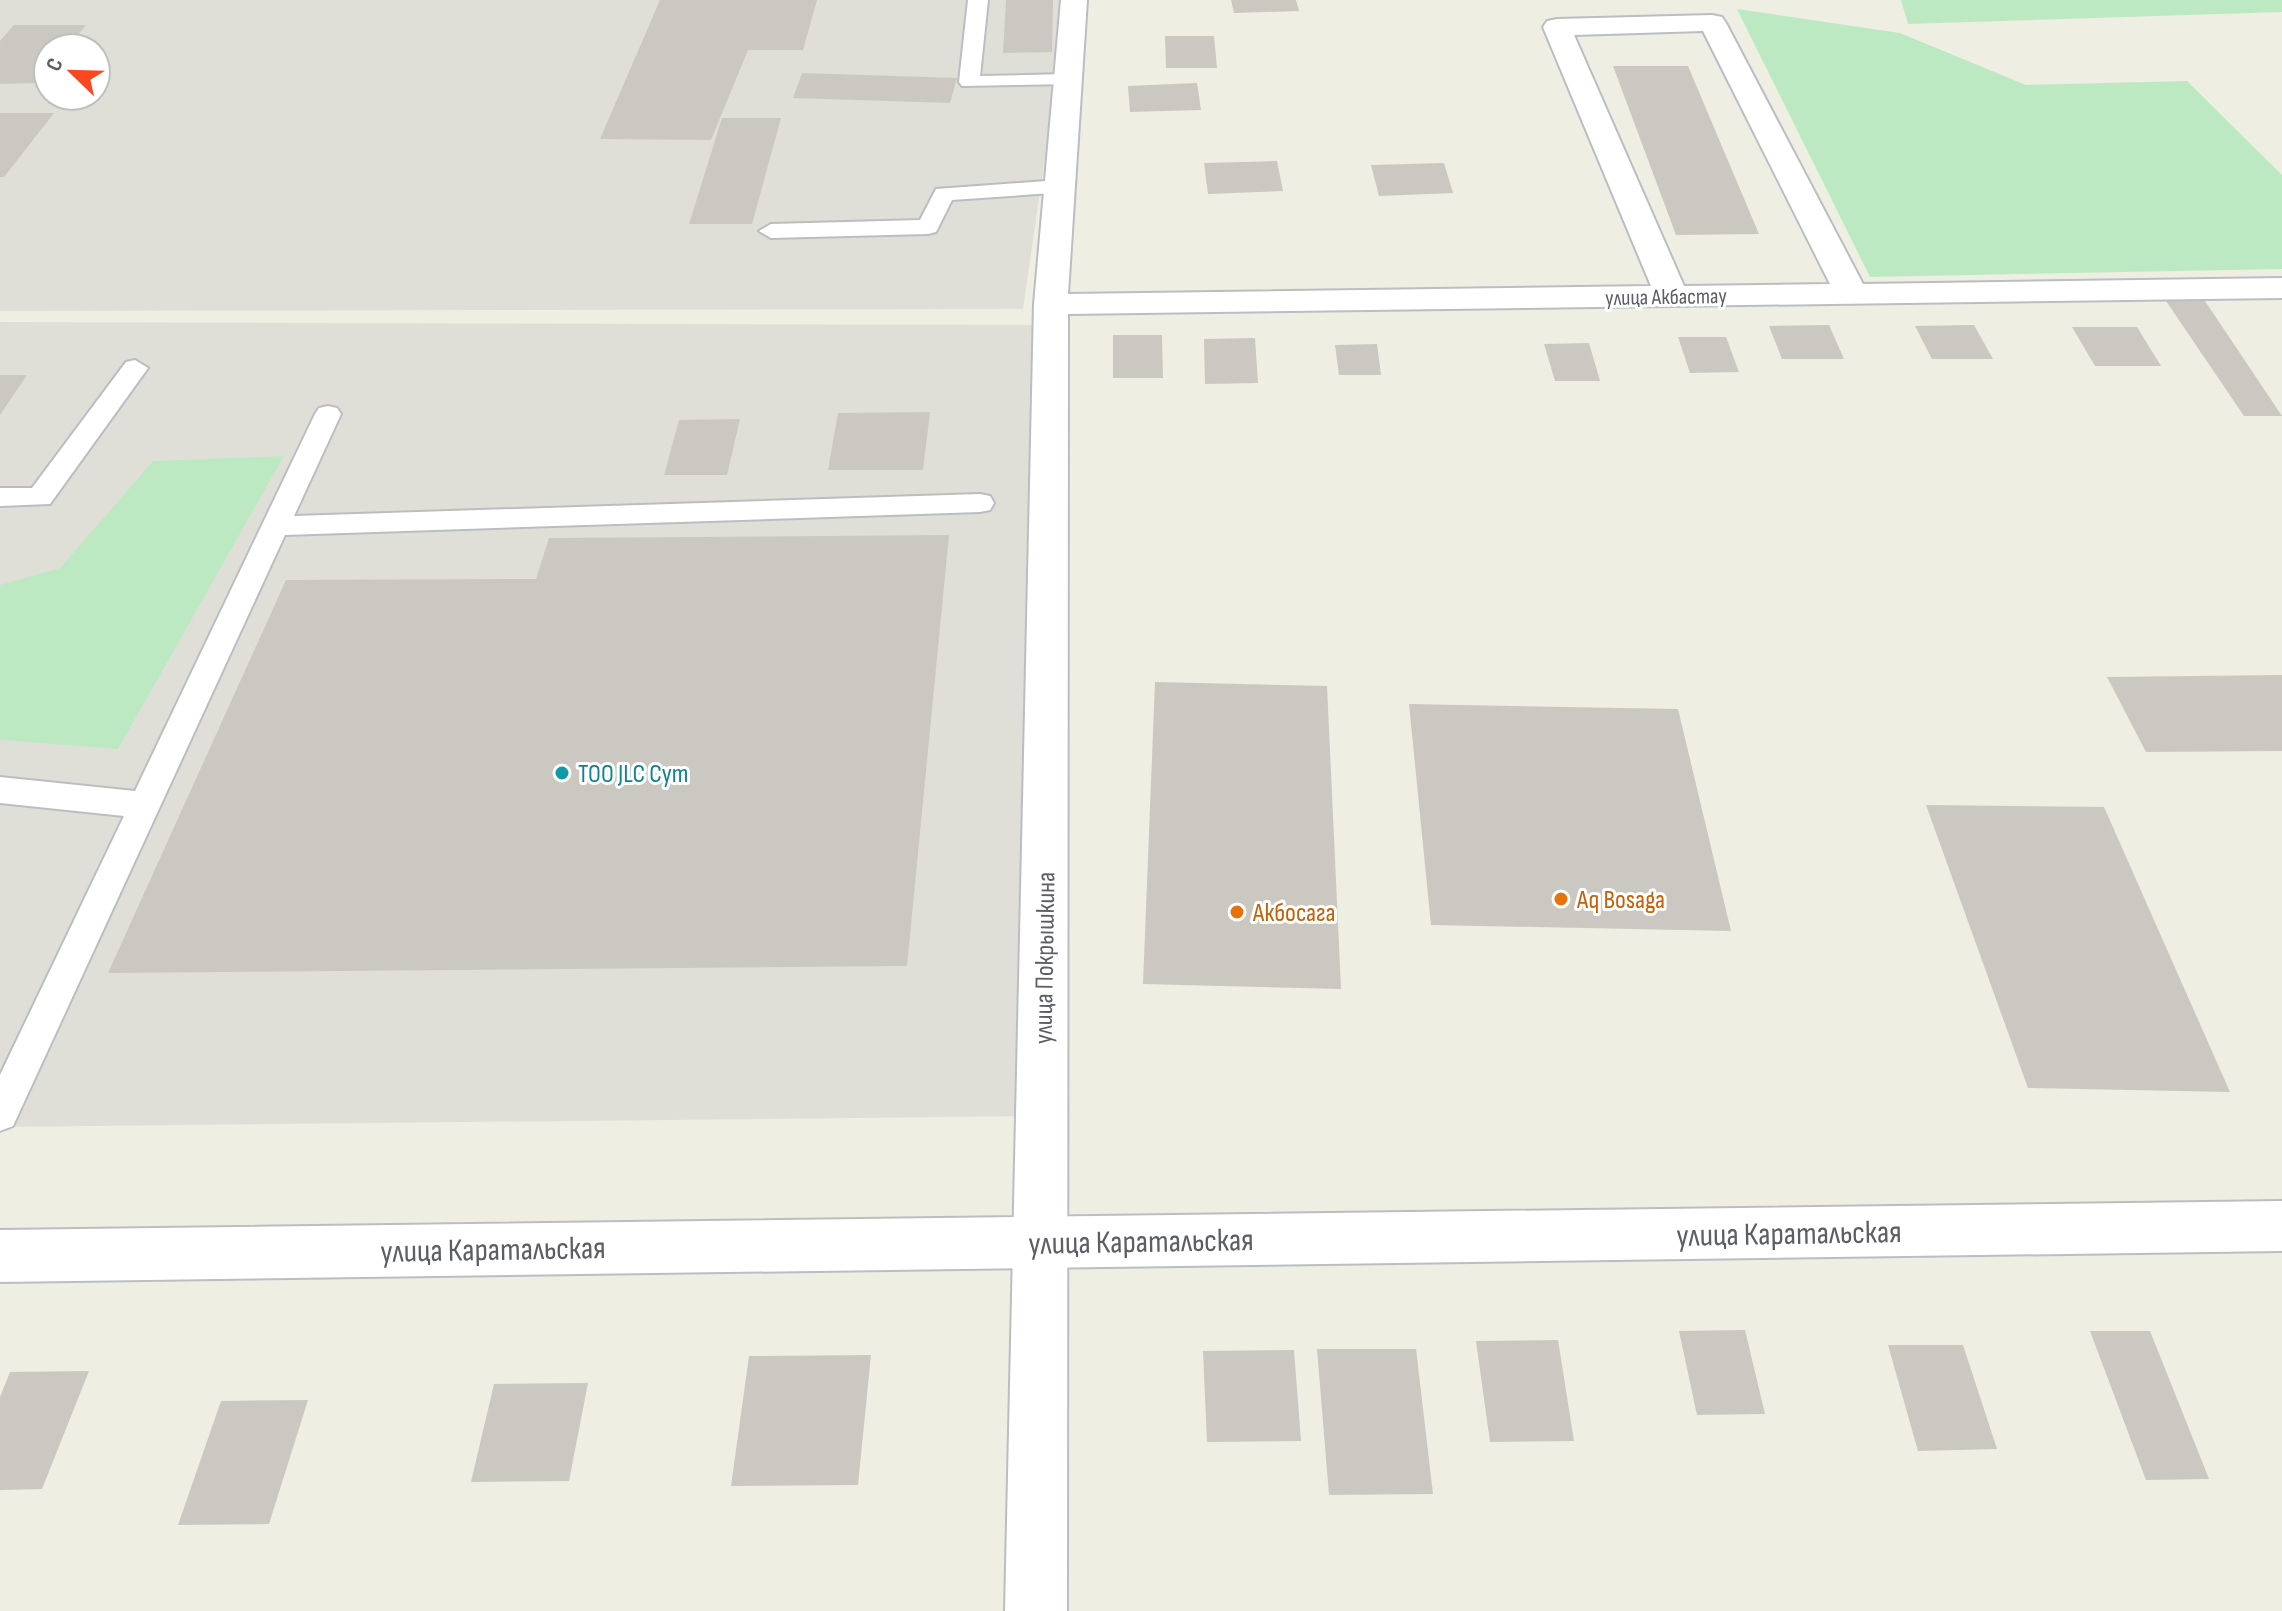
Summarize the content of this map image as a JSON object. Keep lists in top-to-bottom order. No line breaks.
{"streets":{"street":["улица Акбастау","улица Покрышкина","улица Каратальская"]},"crossings":[["улица Акбастау","улица Покрышкина"],["улица Покрышкина","улица Каратальская"]],"places":["ТОО JLC Сут","Aq Bosaga","Акбосага"],"north":"top left"}
